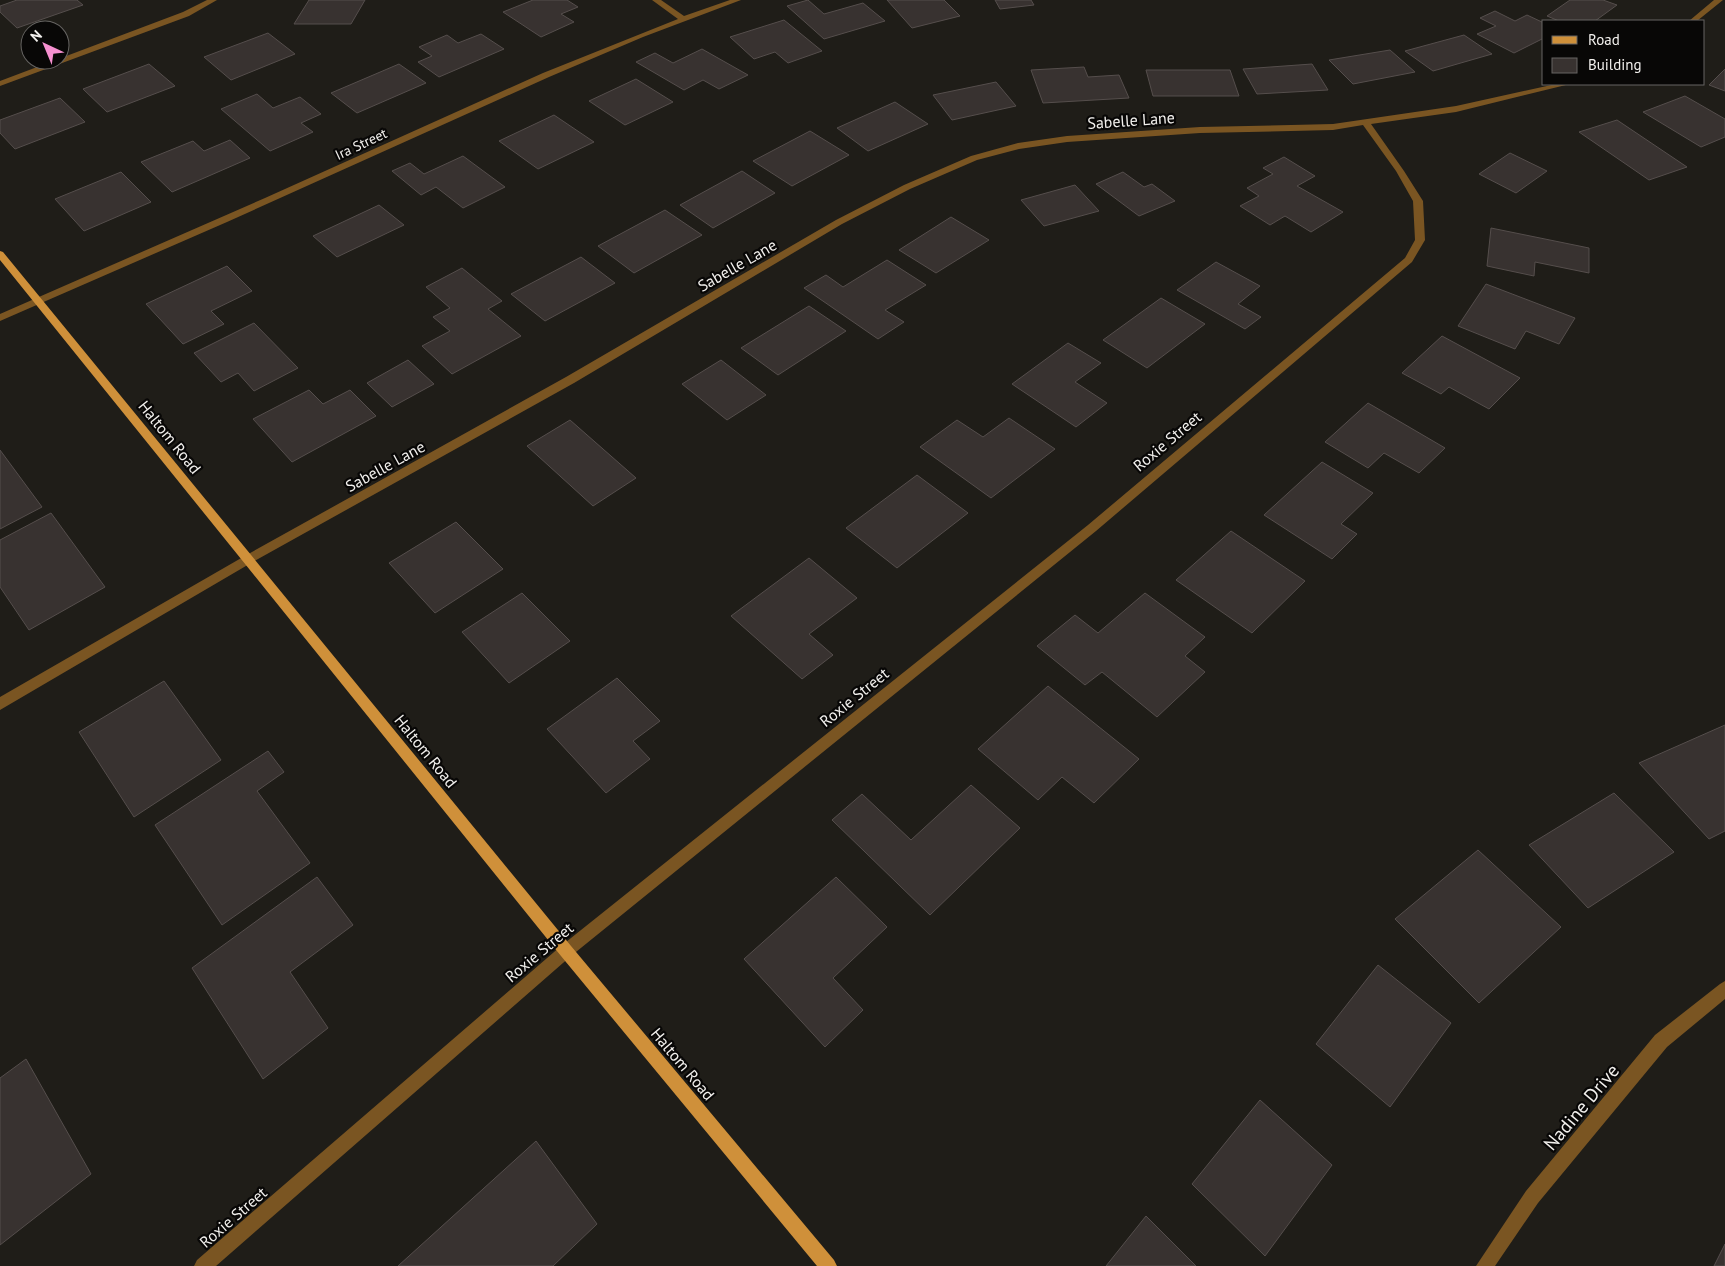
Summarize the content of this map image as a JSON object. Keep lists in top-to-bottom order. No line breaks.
{"streets":{"main road":["Haltom Road"],"street":["Sabelle Lane","Ira Street","Roxie Street","Nadine Drive"]},"crossings":[["Sabelle Lane","Haltom Road"],["Sabelle Lane","Roxie Street"],["Ira Street","Haltom Road"],["Haltom Road","Roxie Street"]],"legend":["Road","Building"],"north":"top left"}
